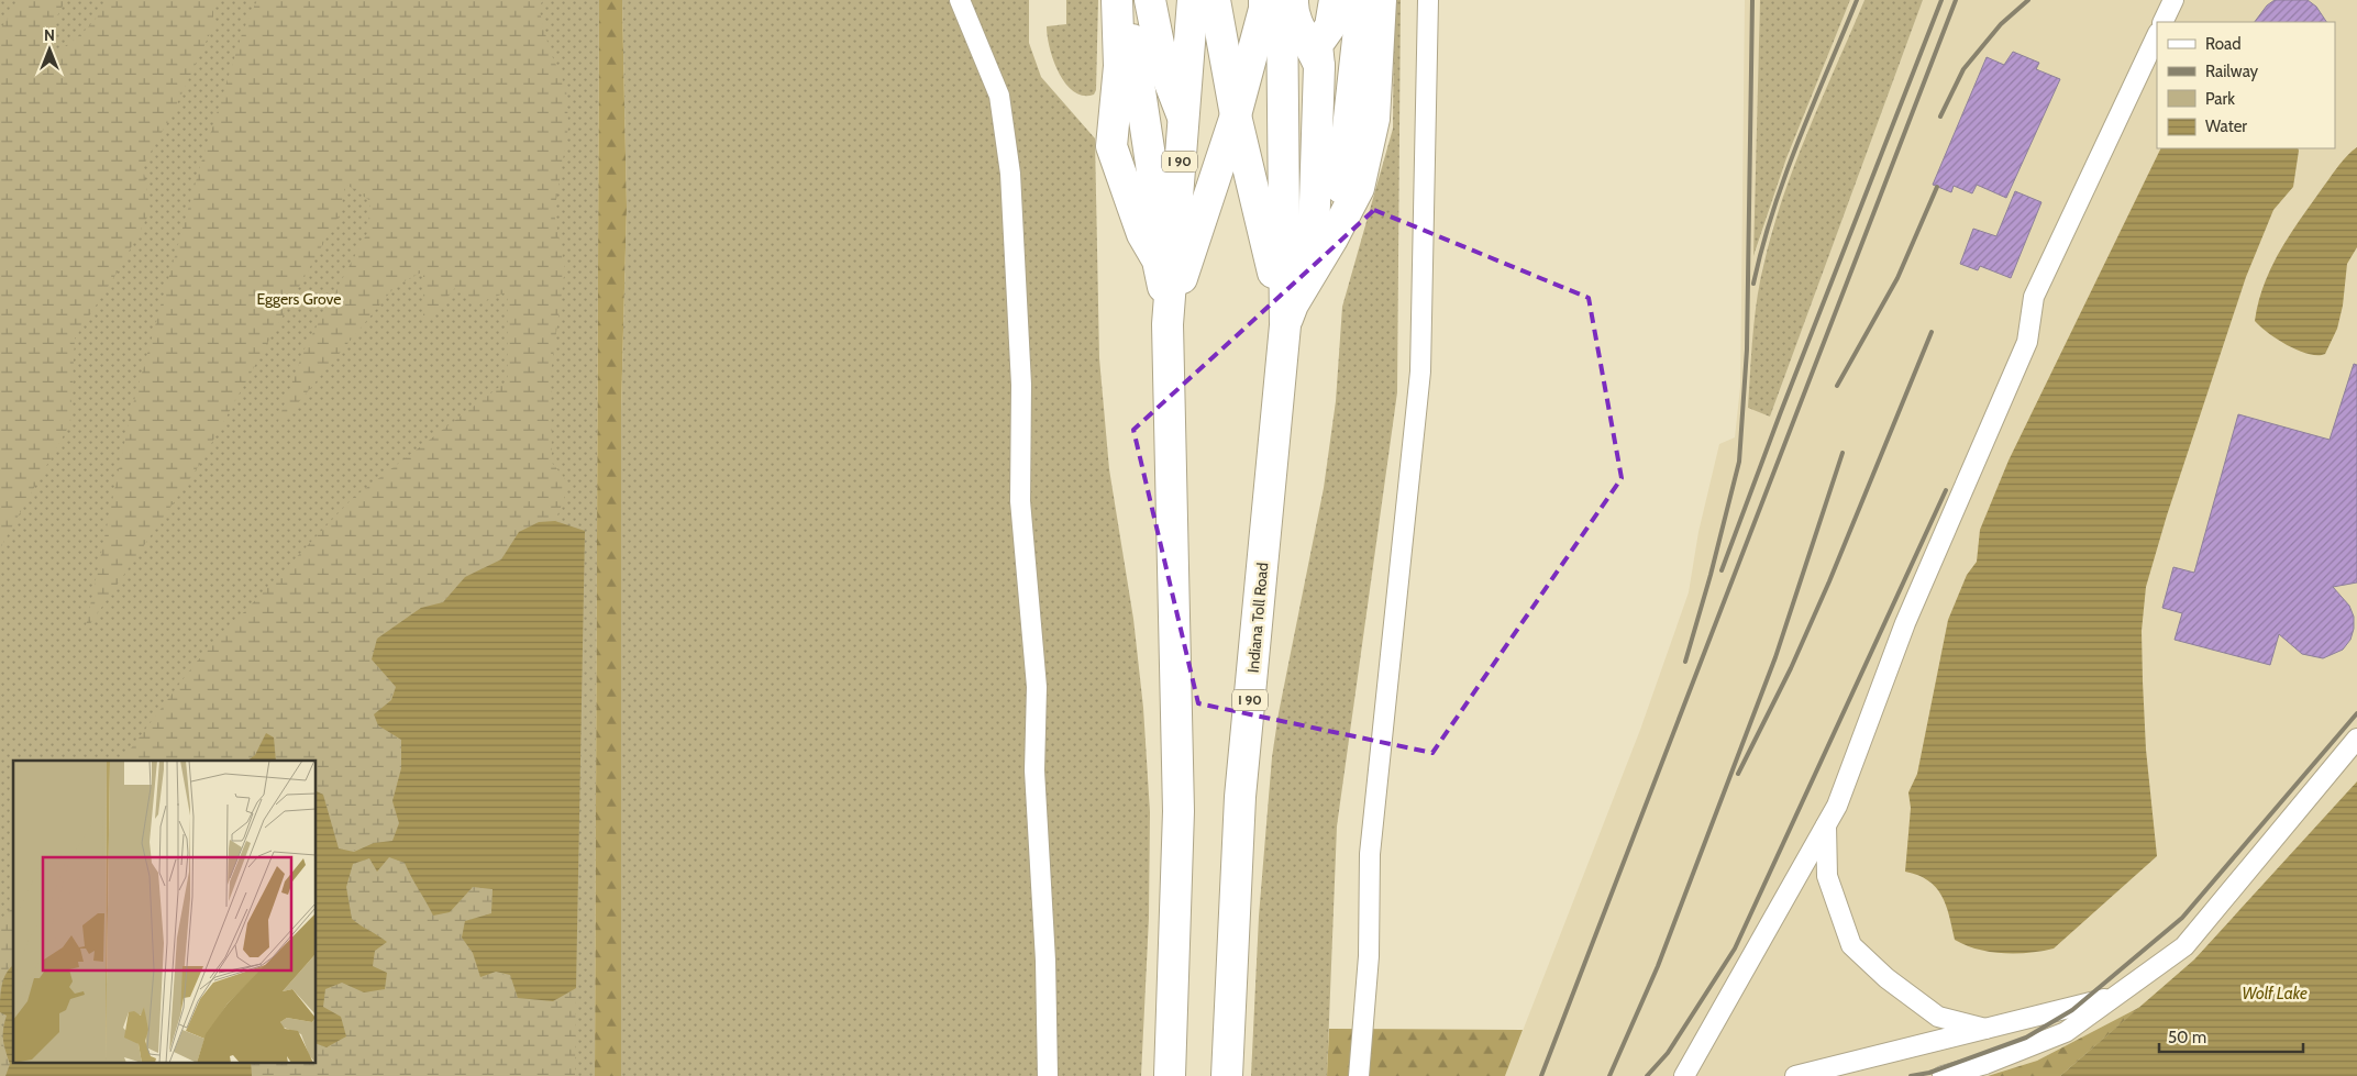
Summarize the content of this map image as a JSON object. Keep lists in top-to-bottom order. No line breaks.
{"streets":{"highway":["I 90","Indiana Toll Road"]},"crossings":[["I 90","Indiana Toll Road"]],"water":["Wolf Lake"],"parks":["Eggers Grove"],"legend":["Road","Railway","Park","Water"],"scale_bar":"50 m","north":"top"}
